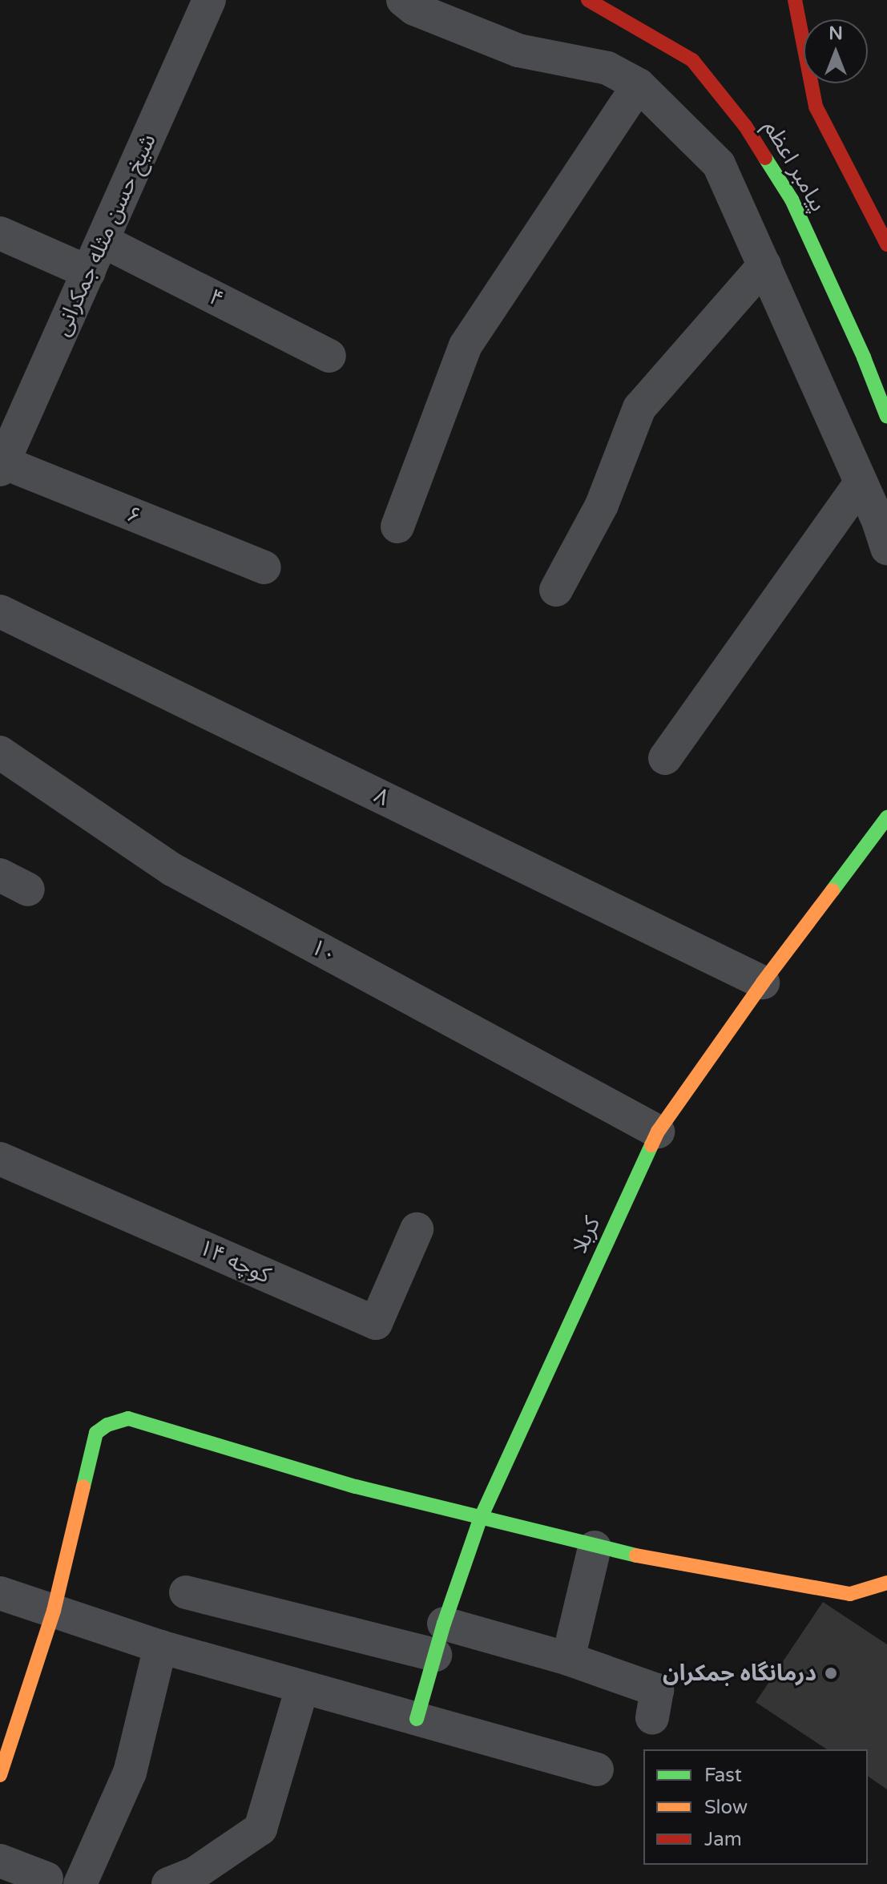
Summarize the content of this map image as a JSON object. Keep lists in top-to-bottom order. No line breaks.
{"streets":{"street":["پیامبر اعظم","شیخ حسن مثله جمکرانی","۴","۶","۸","۱۰","کربلا","کوچه ۱۴"]},"crossings":[["شیخ حسن مثله جمکرانی","۴"],["شیخ حسن مثله جمکرانی","۶"],["۸","کربلا"],["۱۰","کربلا"]],"places":["درمانگاه جمکران"],"legend":["Fast","Slow","Jam"],"north":"top"}
